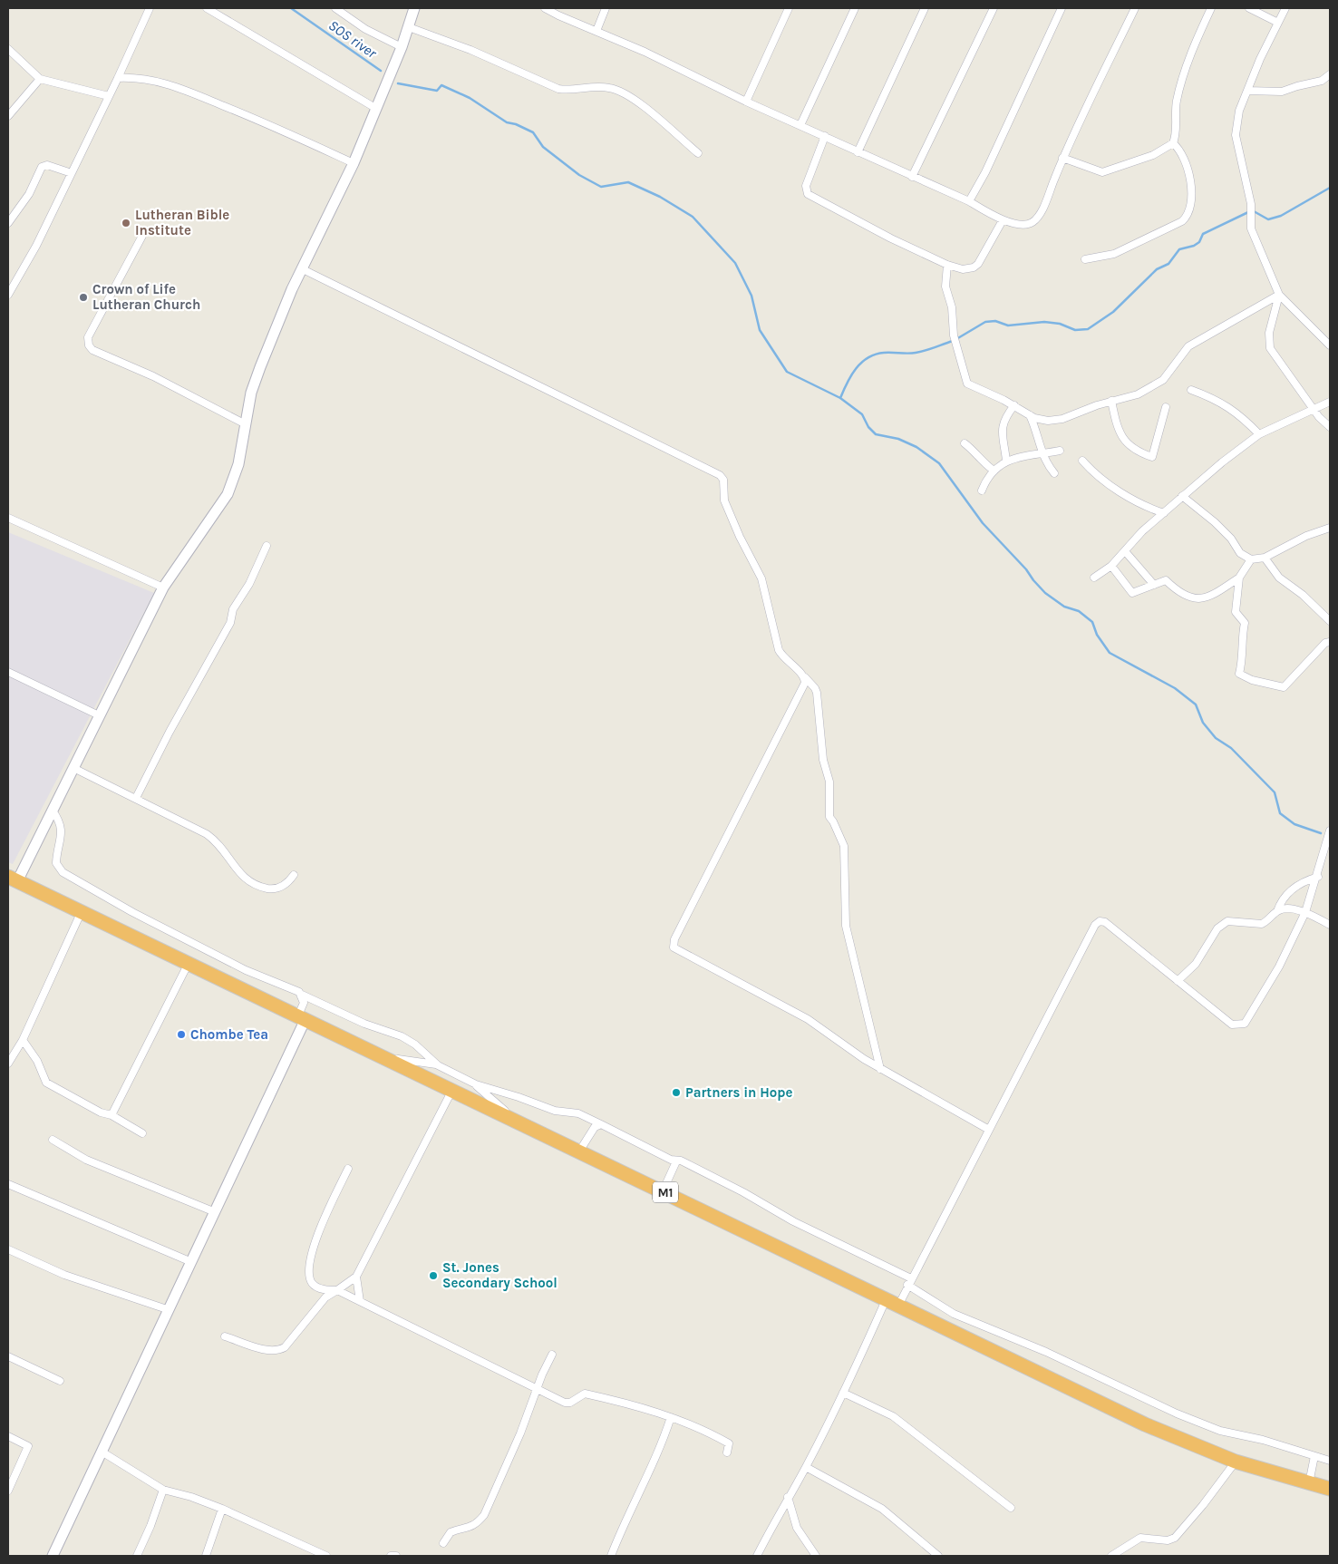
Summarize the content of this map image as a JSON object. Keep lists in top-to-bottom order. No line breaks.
{"streets":{"highway":["M1"]},"water":["SOS river"],"places":["Lutheran Bible Institute","Crown of Life Lutheran Church","Chombe Tea","Partners in Hope","St. Jones Secondary School"]}
